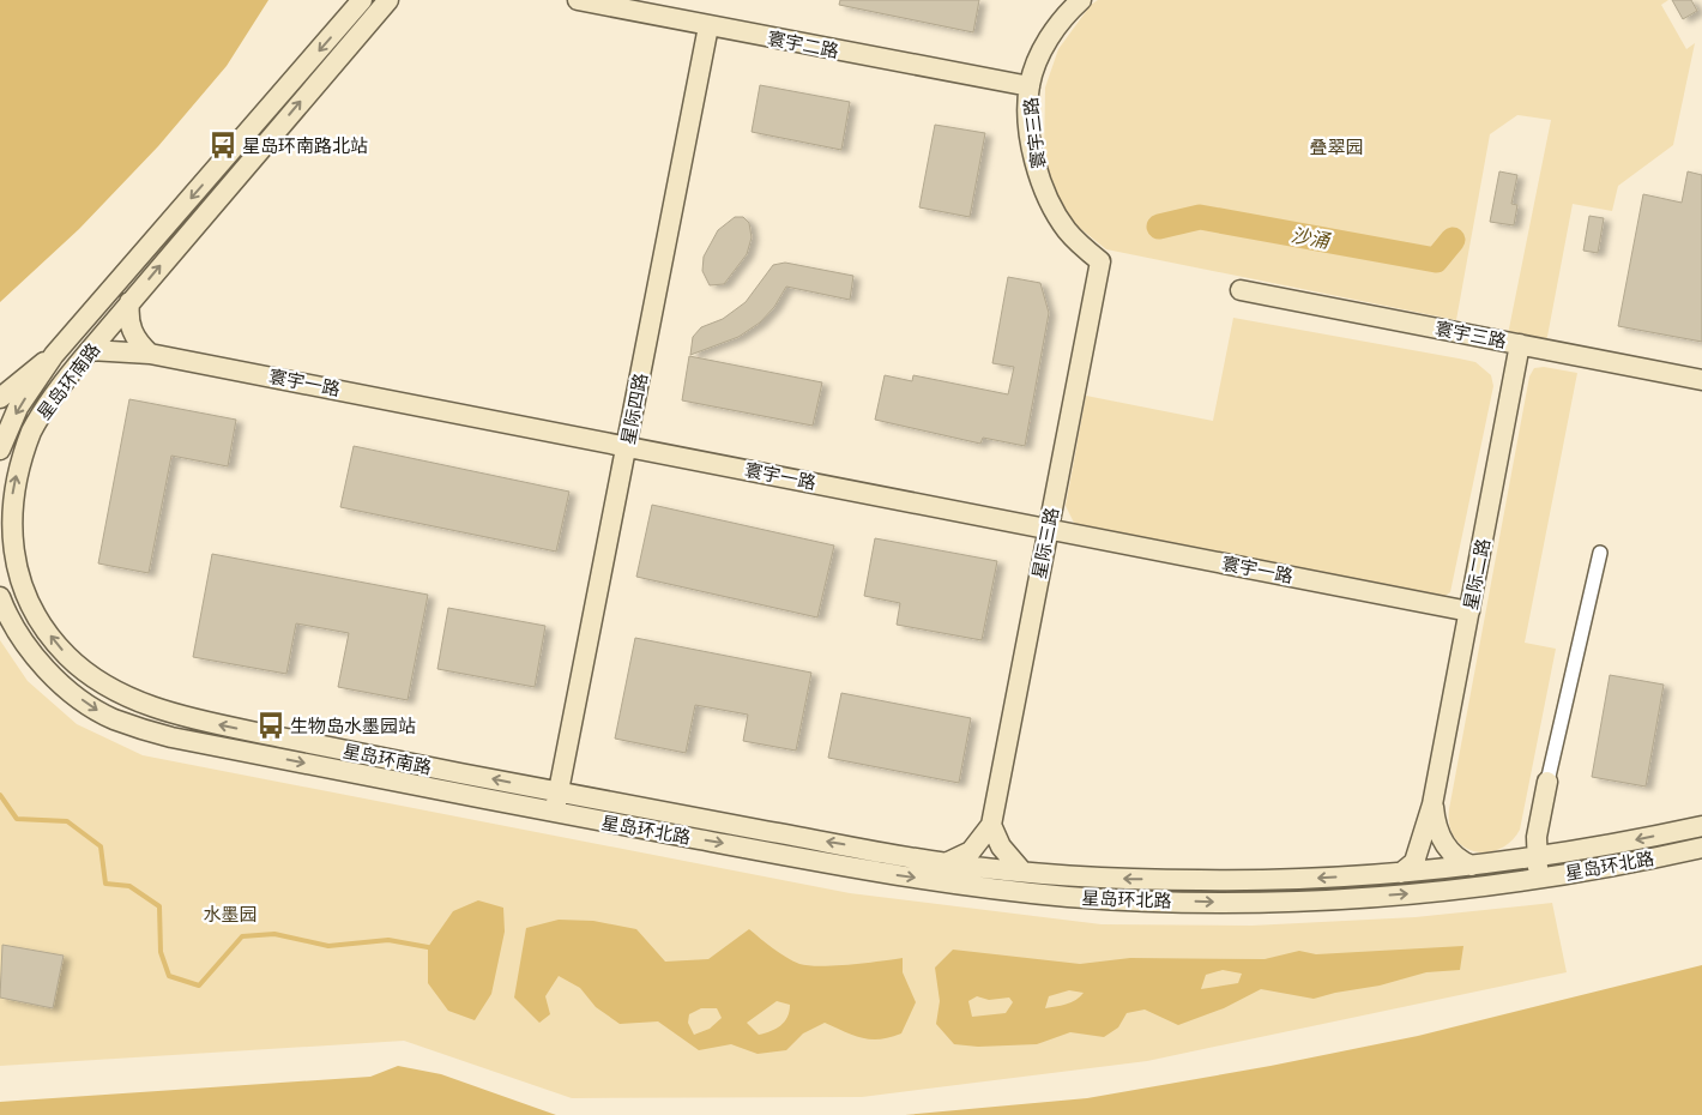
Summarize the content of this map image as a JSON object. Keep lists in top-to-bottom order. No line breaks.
{"streets":{"street":["寰宇二路","寰宇三路","星岛环南路","寰宇一路","星际四路","星际三路","星际二路","星岛环北路"]},"crossings":[["寰宇二路","寰宇三路"],["寰宇二路","星际四路"],["寰宇三路","星际三路"],["寰宇三路","星际二路"],["星岛环南路","寰宇一路"],["星岛环南路","星际四路"],["星岛环南路","星岛环北路"],["寰宇一路","星际四路"],["寰宇一路","星际三路"],["寰宇一路","星际二路"],["星际四路","星岛环北路"],["星际三路","星岛环北路"],["星际二路","星岛环北路"]],"water":["沙涌"],"parks":["叠翠园","水墨园"],"places":{"bus stop":["星岛环南路北站","生物岛水墨园站"]}}
